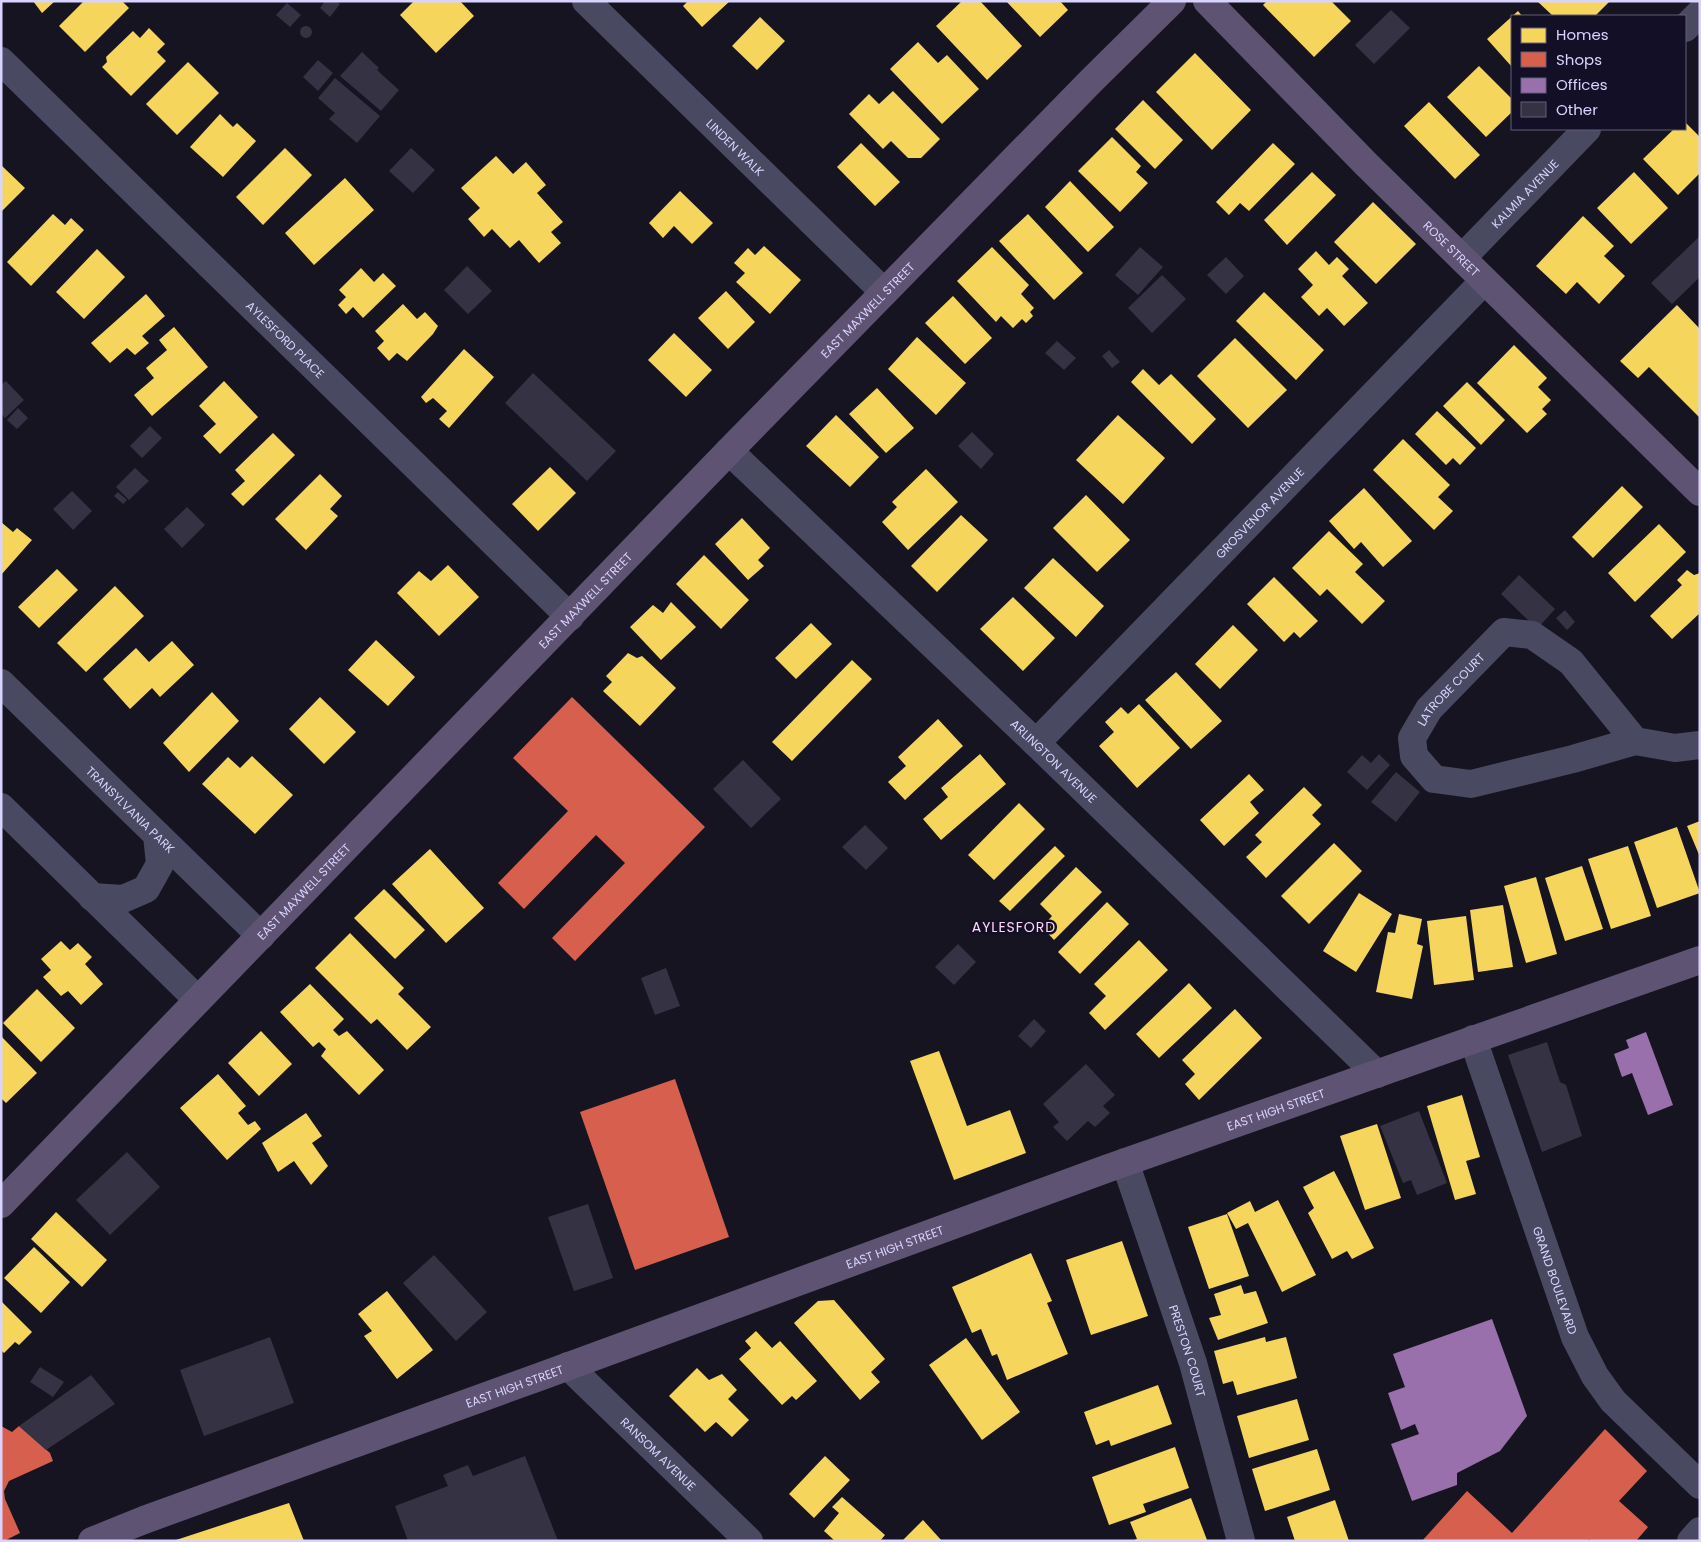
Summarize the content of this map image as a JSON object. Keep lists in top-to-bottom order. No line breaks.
{"streets":{"main road":["ROSE STREET","EAST MAXWELL STREET","EAST HIGH STREET"],"street":["LINDEN WALK","KALMIA AVENUE","AYLESFORD PLACE","GROSVENOR AVENUE","LATROBE COURT","ARLINGTON AVENUE","TRANSYLVANIA PARK","GRAND BOULEVARD","PRESTON COURT","RANSOM AVENUE"]},"crossings":[["LINDEN WALK","EAST MAXWELL STREET"],["KALMIA AVENUE","ROSE STREET"],["ROSE STREET","GROSVENOR AVENUE"],["EAST MAXWELL STREET","AYLESFORD PLACE"],["EAST MAXWELL STREET","ARLINGTON AVENUE"],["EAST MAXWELL STREET","TRANSYLVANIA PARK"],["GROSVENOR AVENUE","ARLINGTON AVENUE"],["ARLINGTON AVENUE","EAST HIGH STREET"],["EAST HIGH STREET","GRAND BOULEVARD"],["EAST HIGH STREET","PRESTON COURT"],["EAST HIGH STREET","RANSOM AVENUE"]],"districts":["AYLESFORD"],"legend":["Homes","Shops","Offices","Other"]}
